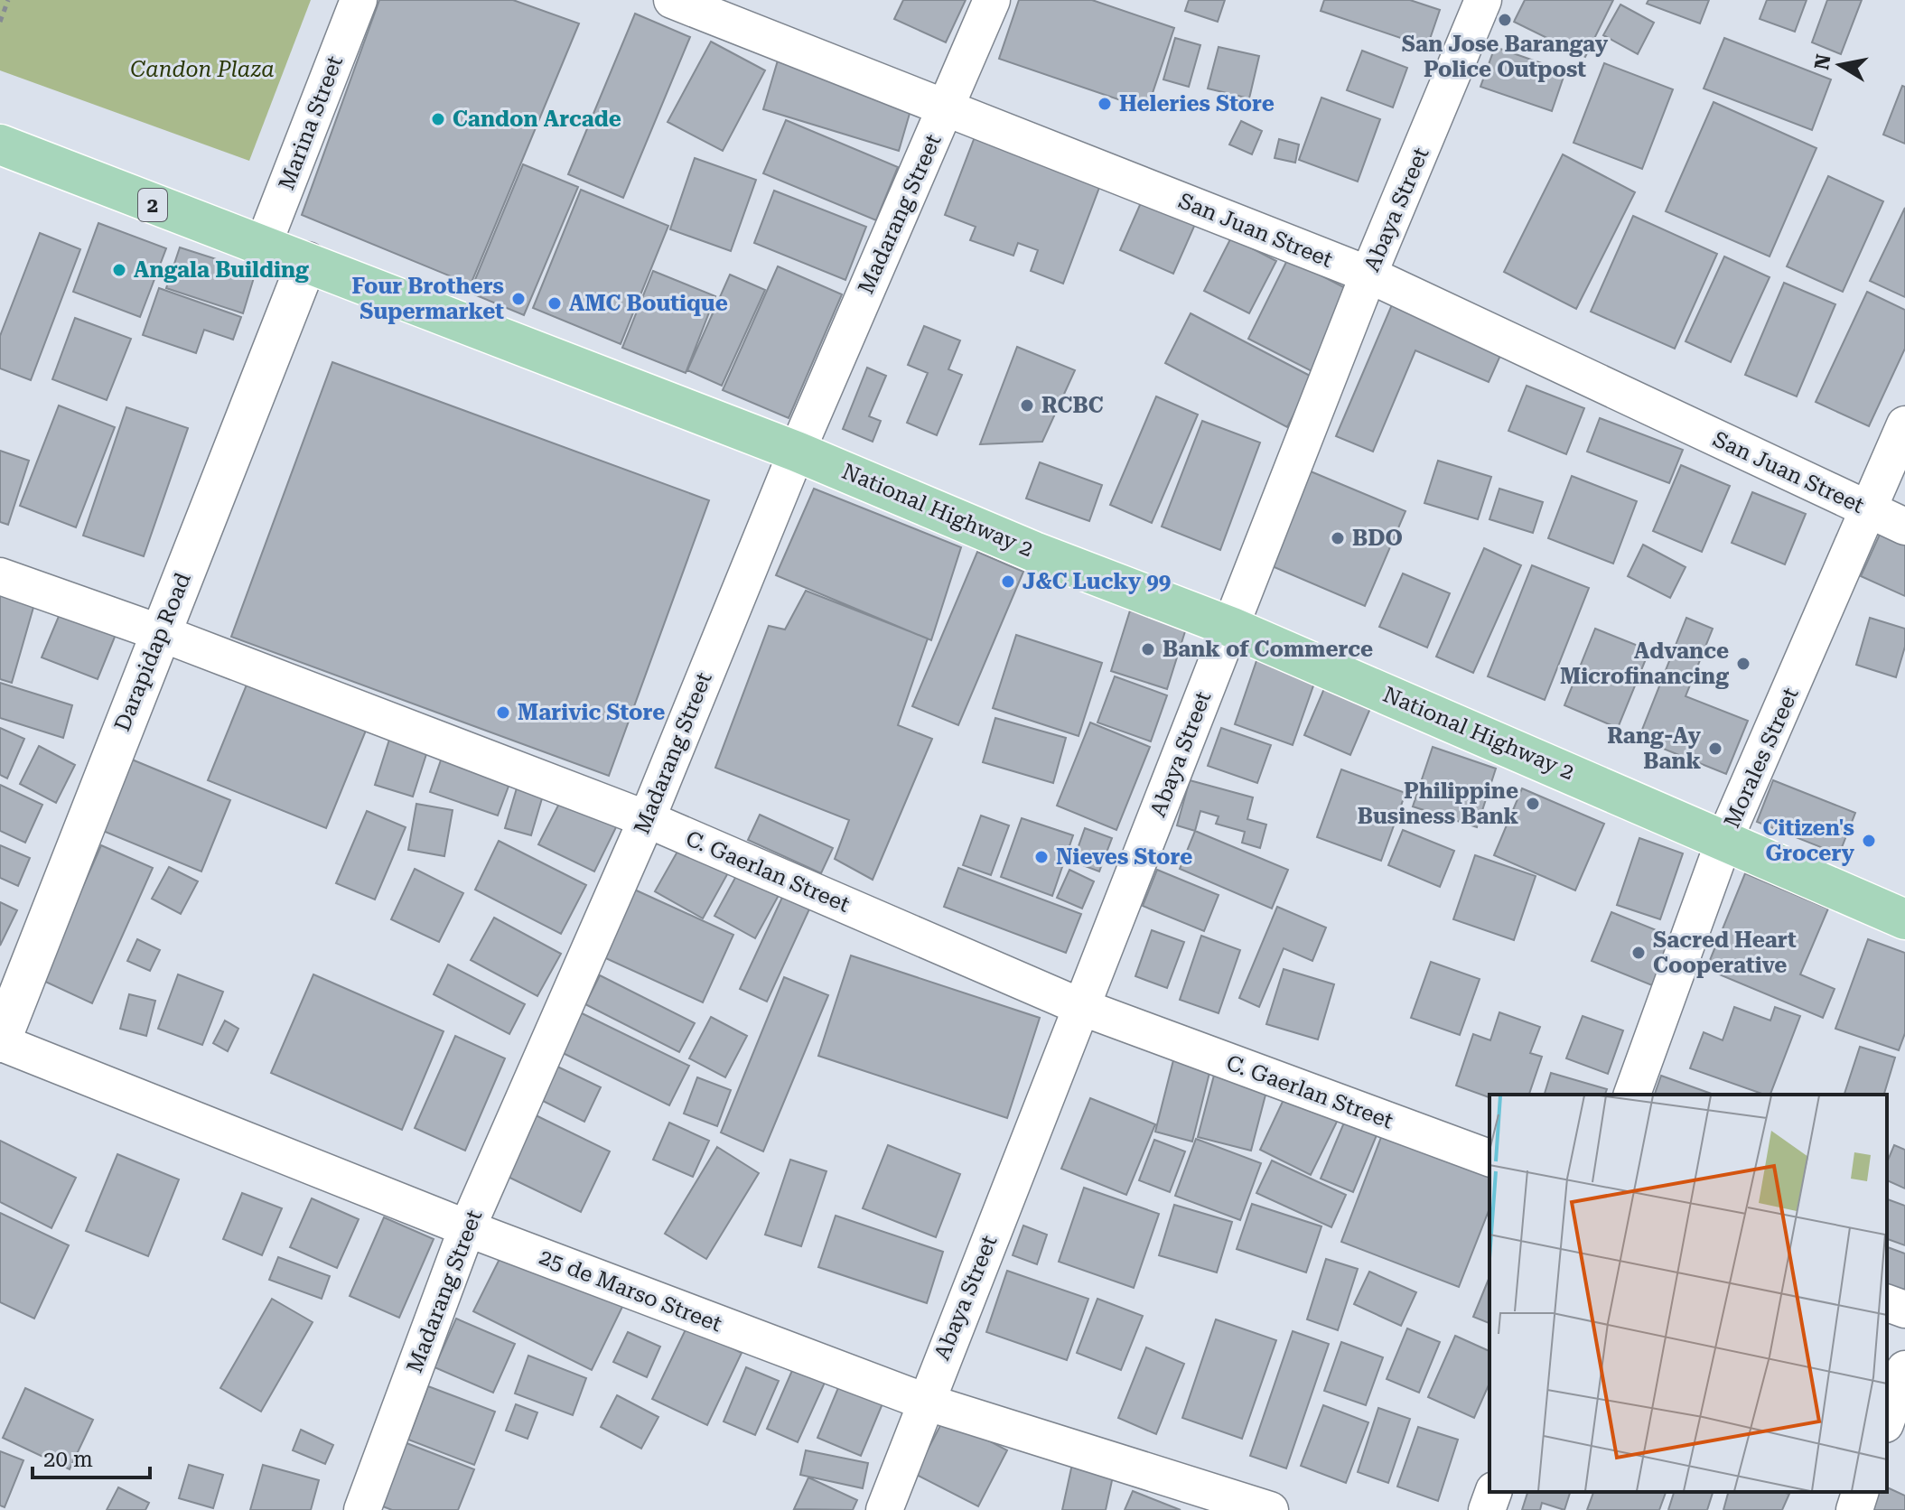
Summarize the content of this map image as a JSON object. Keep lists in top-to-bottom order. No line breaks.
{"streets":{"main road":["2","National Highway 2"],"street":["Marina Street","Abaya Street","Madarang Street","San Juan Street","Darapidap Road","Morales Street","C. Gaerlan Street","25 de Marso Street"]},"crossings":[["Marina Street","National Highway 2"],["Abaya Street","San Juan Street"],["Abaya Street","National Highway 2"],["Abaya Street","C. Gaerlan Street"],["Abaya Street","25 de Marso Street"],["Madarang Street","San Juan Street"],["Madarang Street","National Highway 2"],["Madarang Street","C. Gaerlan Street"],["Madarang Street","25 de Marso Street"],["San Juan Street","Morales Street"],["National Highway 2","Darapidap Road"],["National Highway 2","Morales Street"],["Darapidap Road","C. Gaerlan Street"],["Darapidap Road","25 de Marso Street"]],"parks":["Candon Plaza"],"places":["San Jose Barangay Police Outpost","Heleries Store","Candon Arcade","Angala Building","Four Brothers Supermarket","AMC Boutique","RCBC","BDO","J&C Lucky 99","Bank of Commerce","Advance Microfinancing","Marivic Store","Rang-Ay Bank","Philippine Business Bank","Citizen's Grocery","Nieves Store","Sacred Heart Cooperative"],"scale_bar":"20 m","north":"left"}
